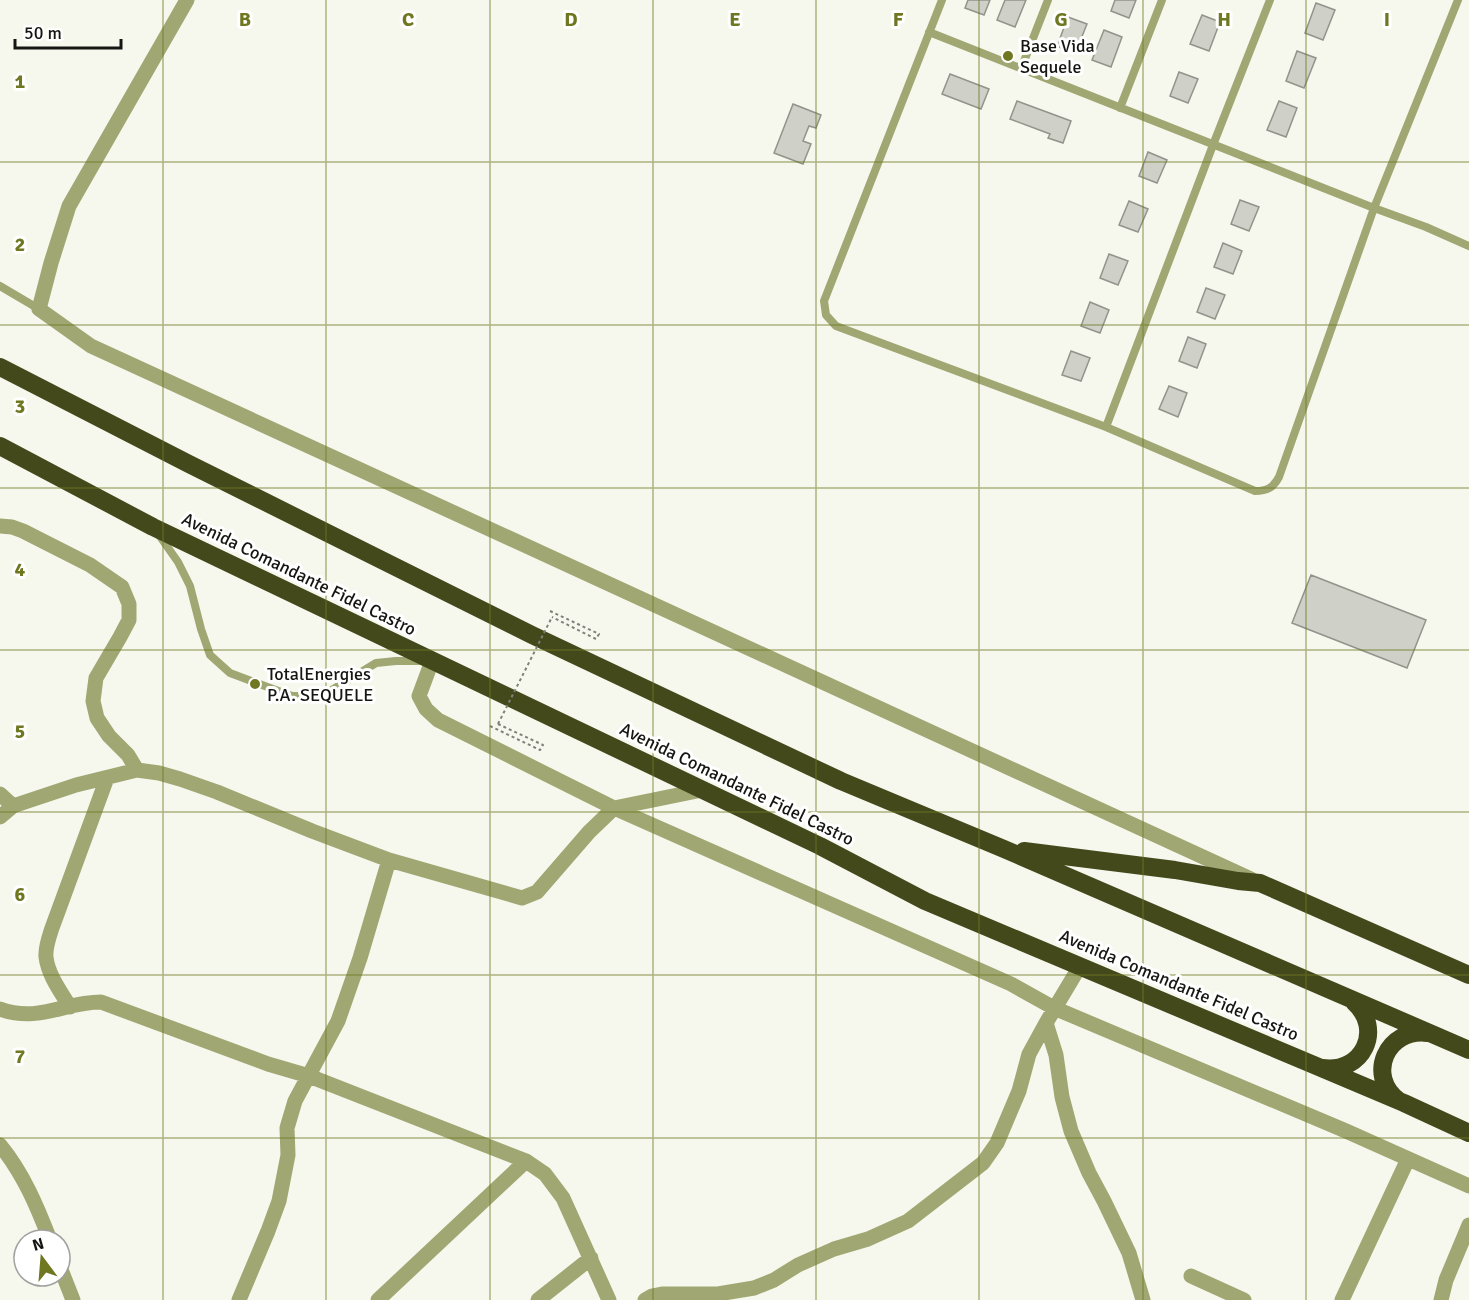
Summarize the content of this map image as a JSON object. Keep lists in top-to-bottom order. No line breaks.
{"streets":{"highway":["Avenida Comandante Fidel Castro"]},"places":["Base Vida Sequele","TotalEnergies P.A. SEQUELE"],"scale_bar":"50 m","north":"top","grid":{"columns":["B","C","D","E","F","G","H","I"],"rows":["1","2","3","4","5","6","7"]}}
